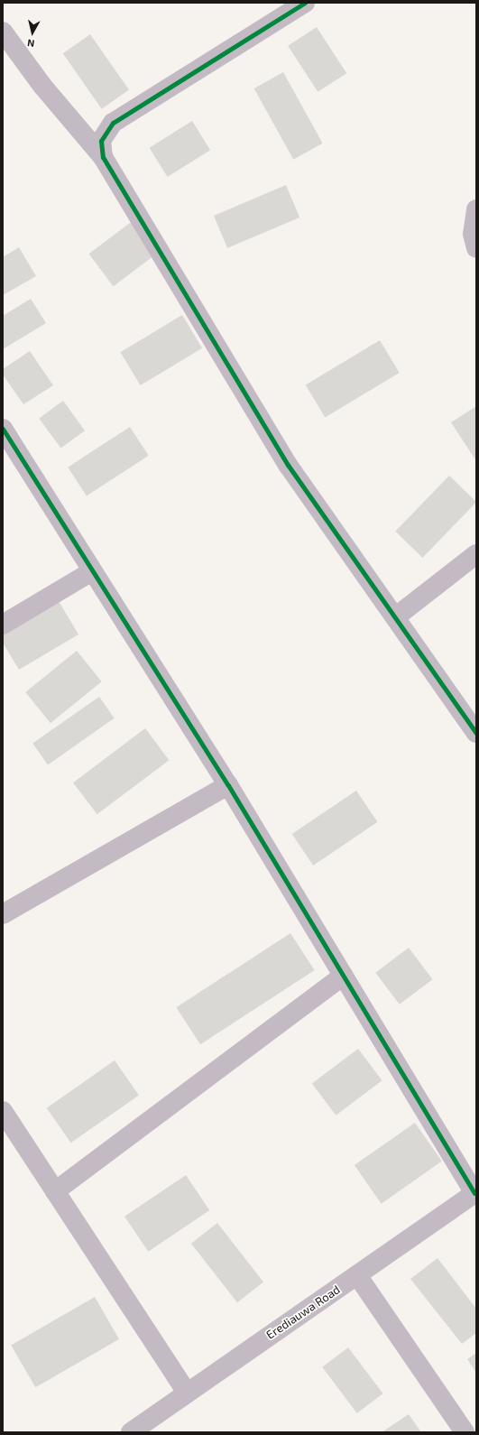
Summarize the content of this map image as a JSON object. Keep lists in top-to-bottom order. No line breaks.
{"streets":{"street":["Erediauwa Road"]},"north":"bottom"}
